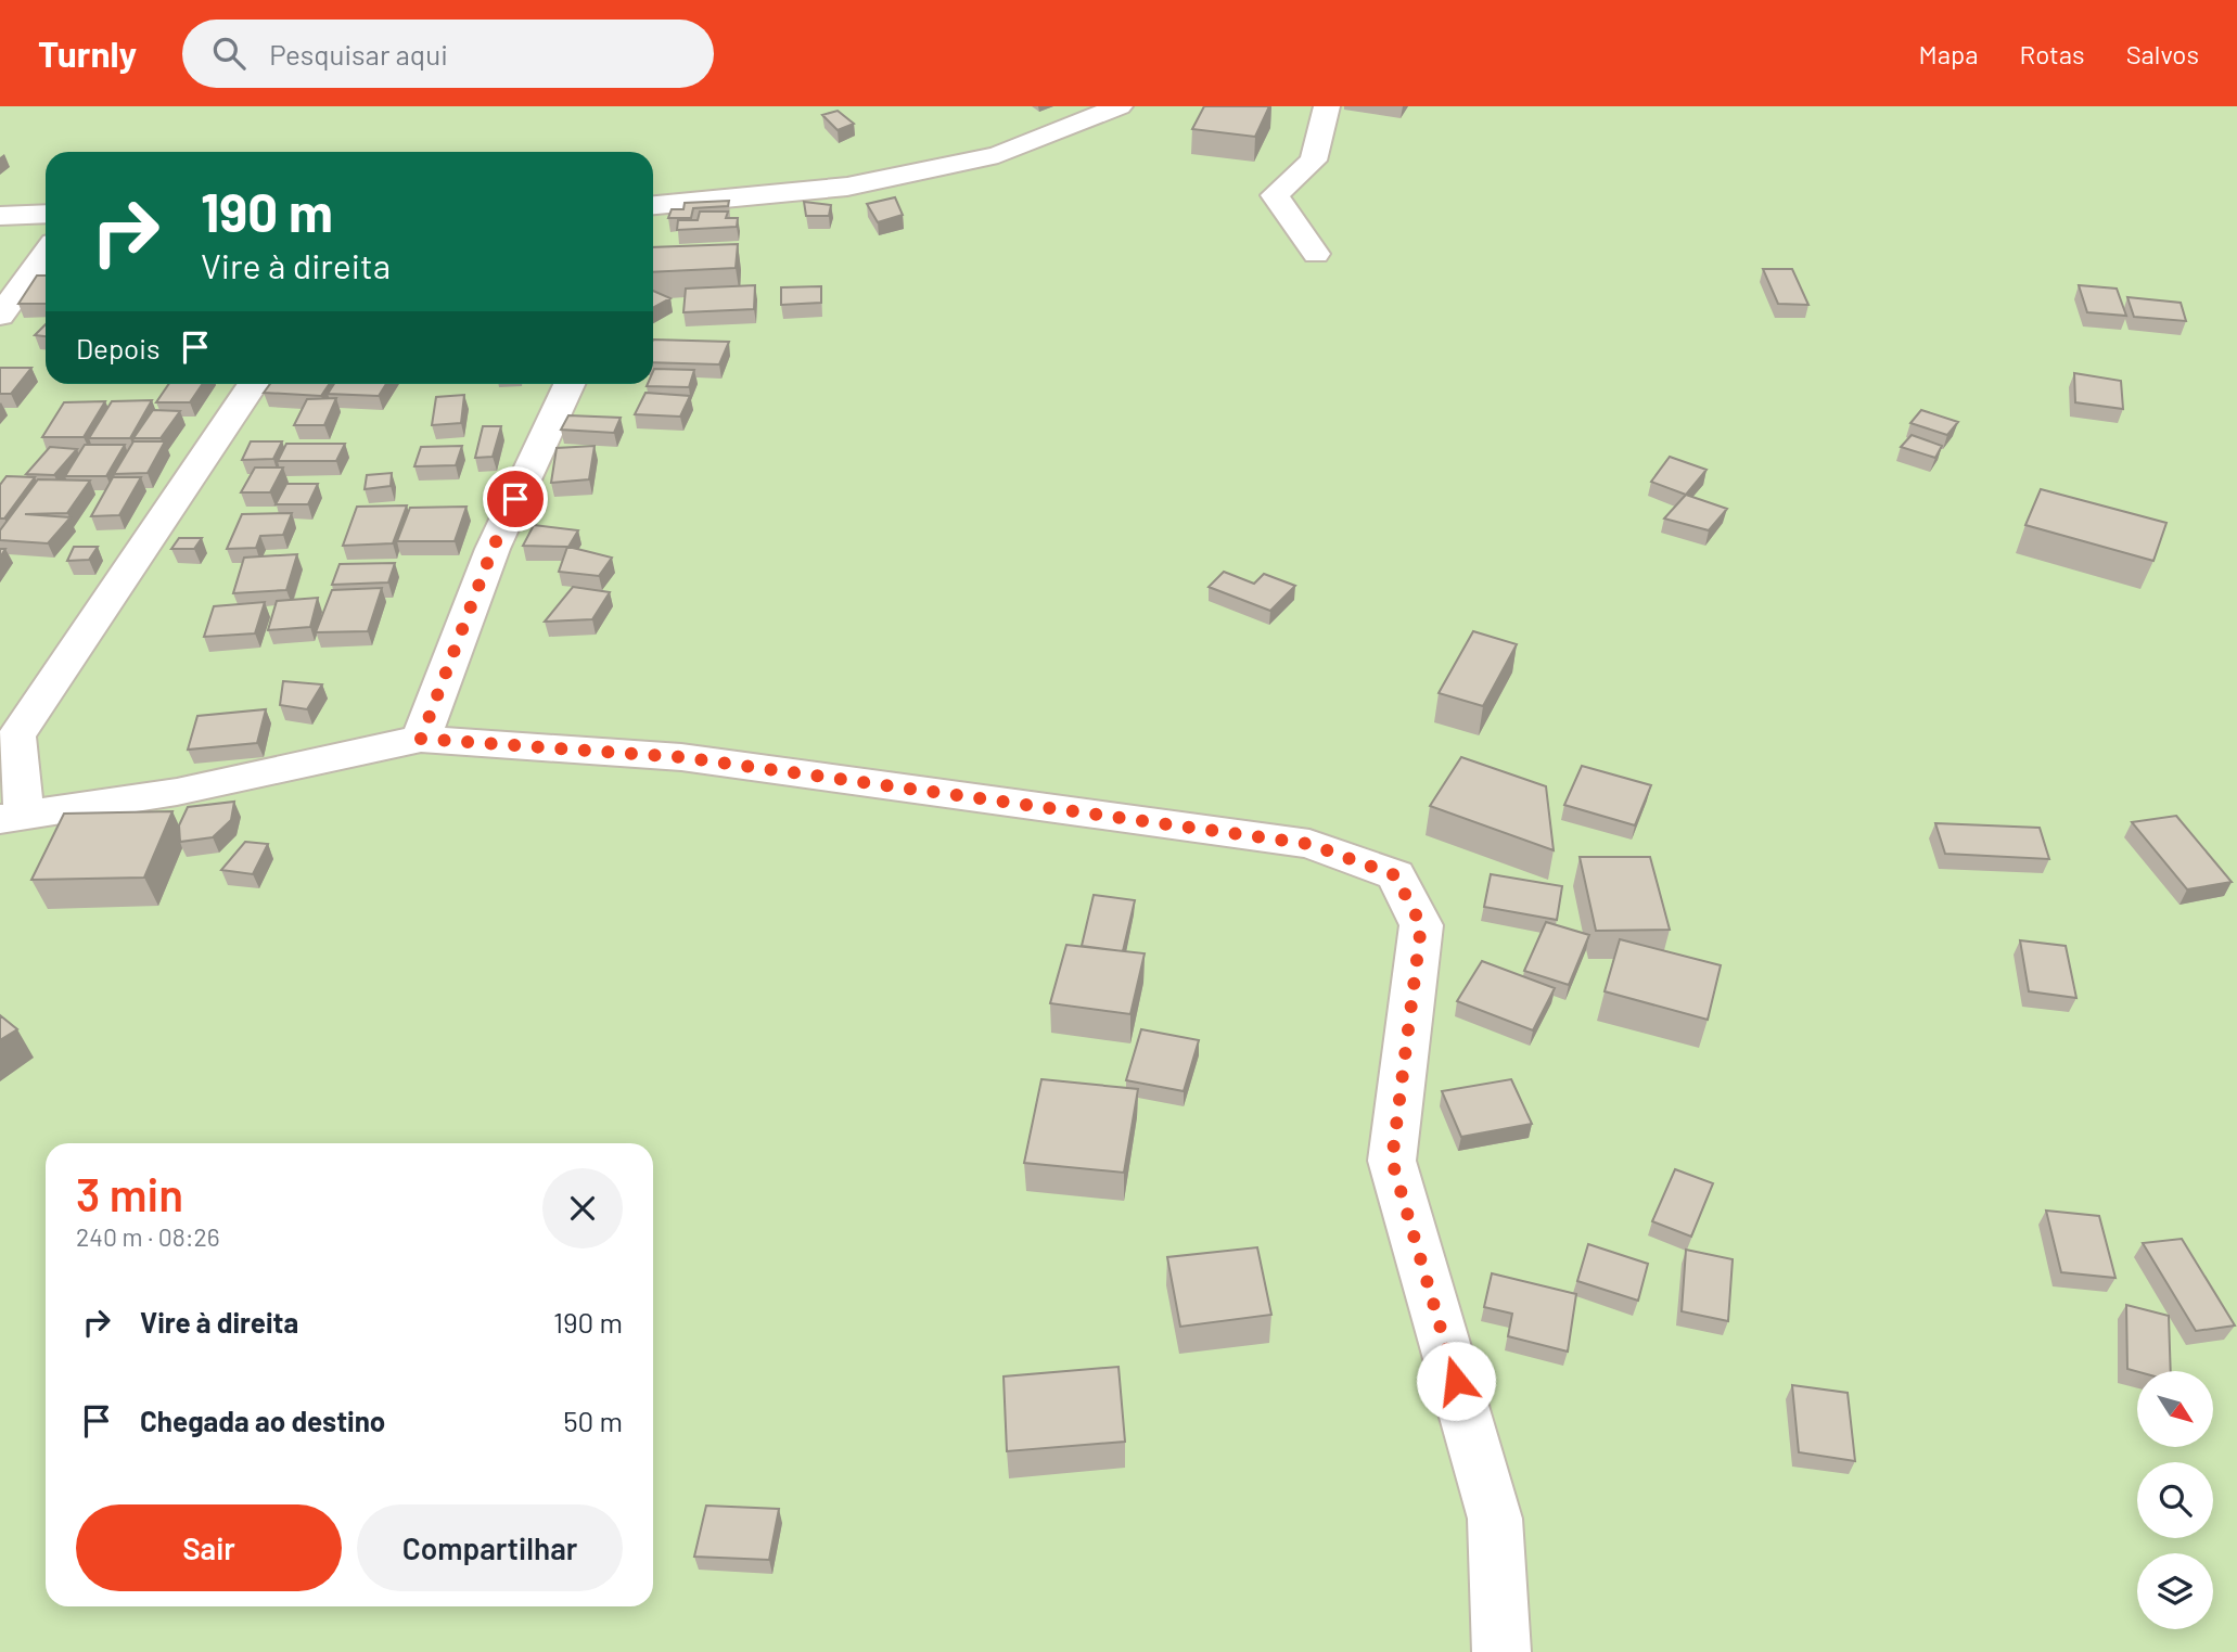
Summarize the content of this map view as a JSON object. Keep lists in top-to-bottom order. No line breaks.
{"north":"bottom right","page":{"header":"Turnly","search":"Pesquisar aqui","nav":["Mapa","Rotas","Salvos"],"turn":["190 m","Vire à direita"],"then":"Depois","heading":["3 min","240 m · 08:26"],"list":[{"name":"Vire à direita","value":"190 m"},{"name":"Chegada ao destino","value":"50 m"}],"buttons":["Sair","Compartilhar"]}}
